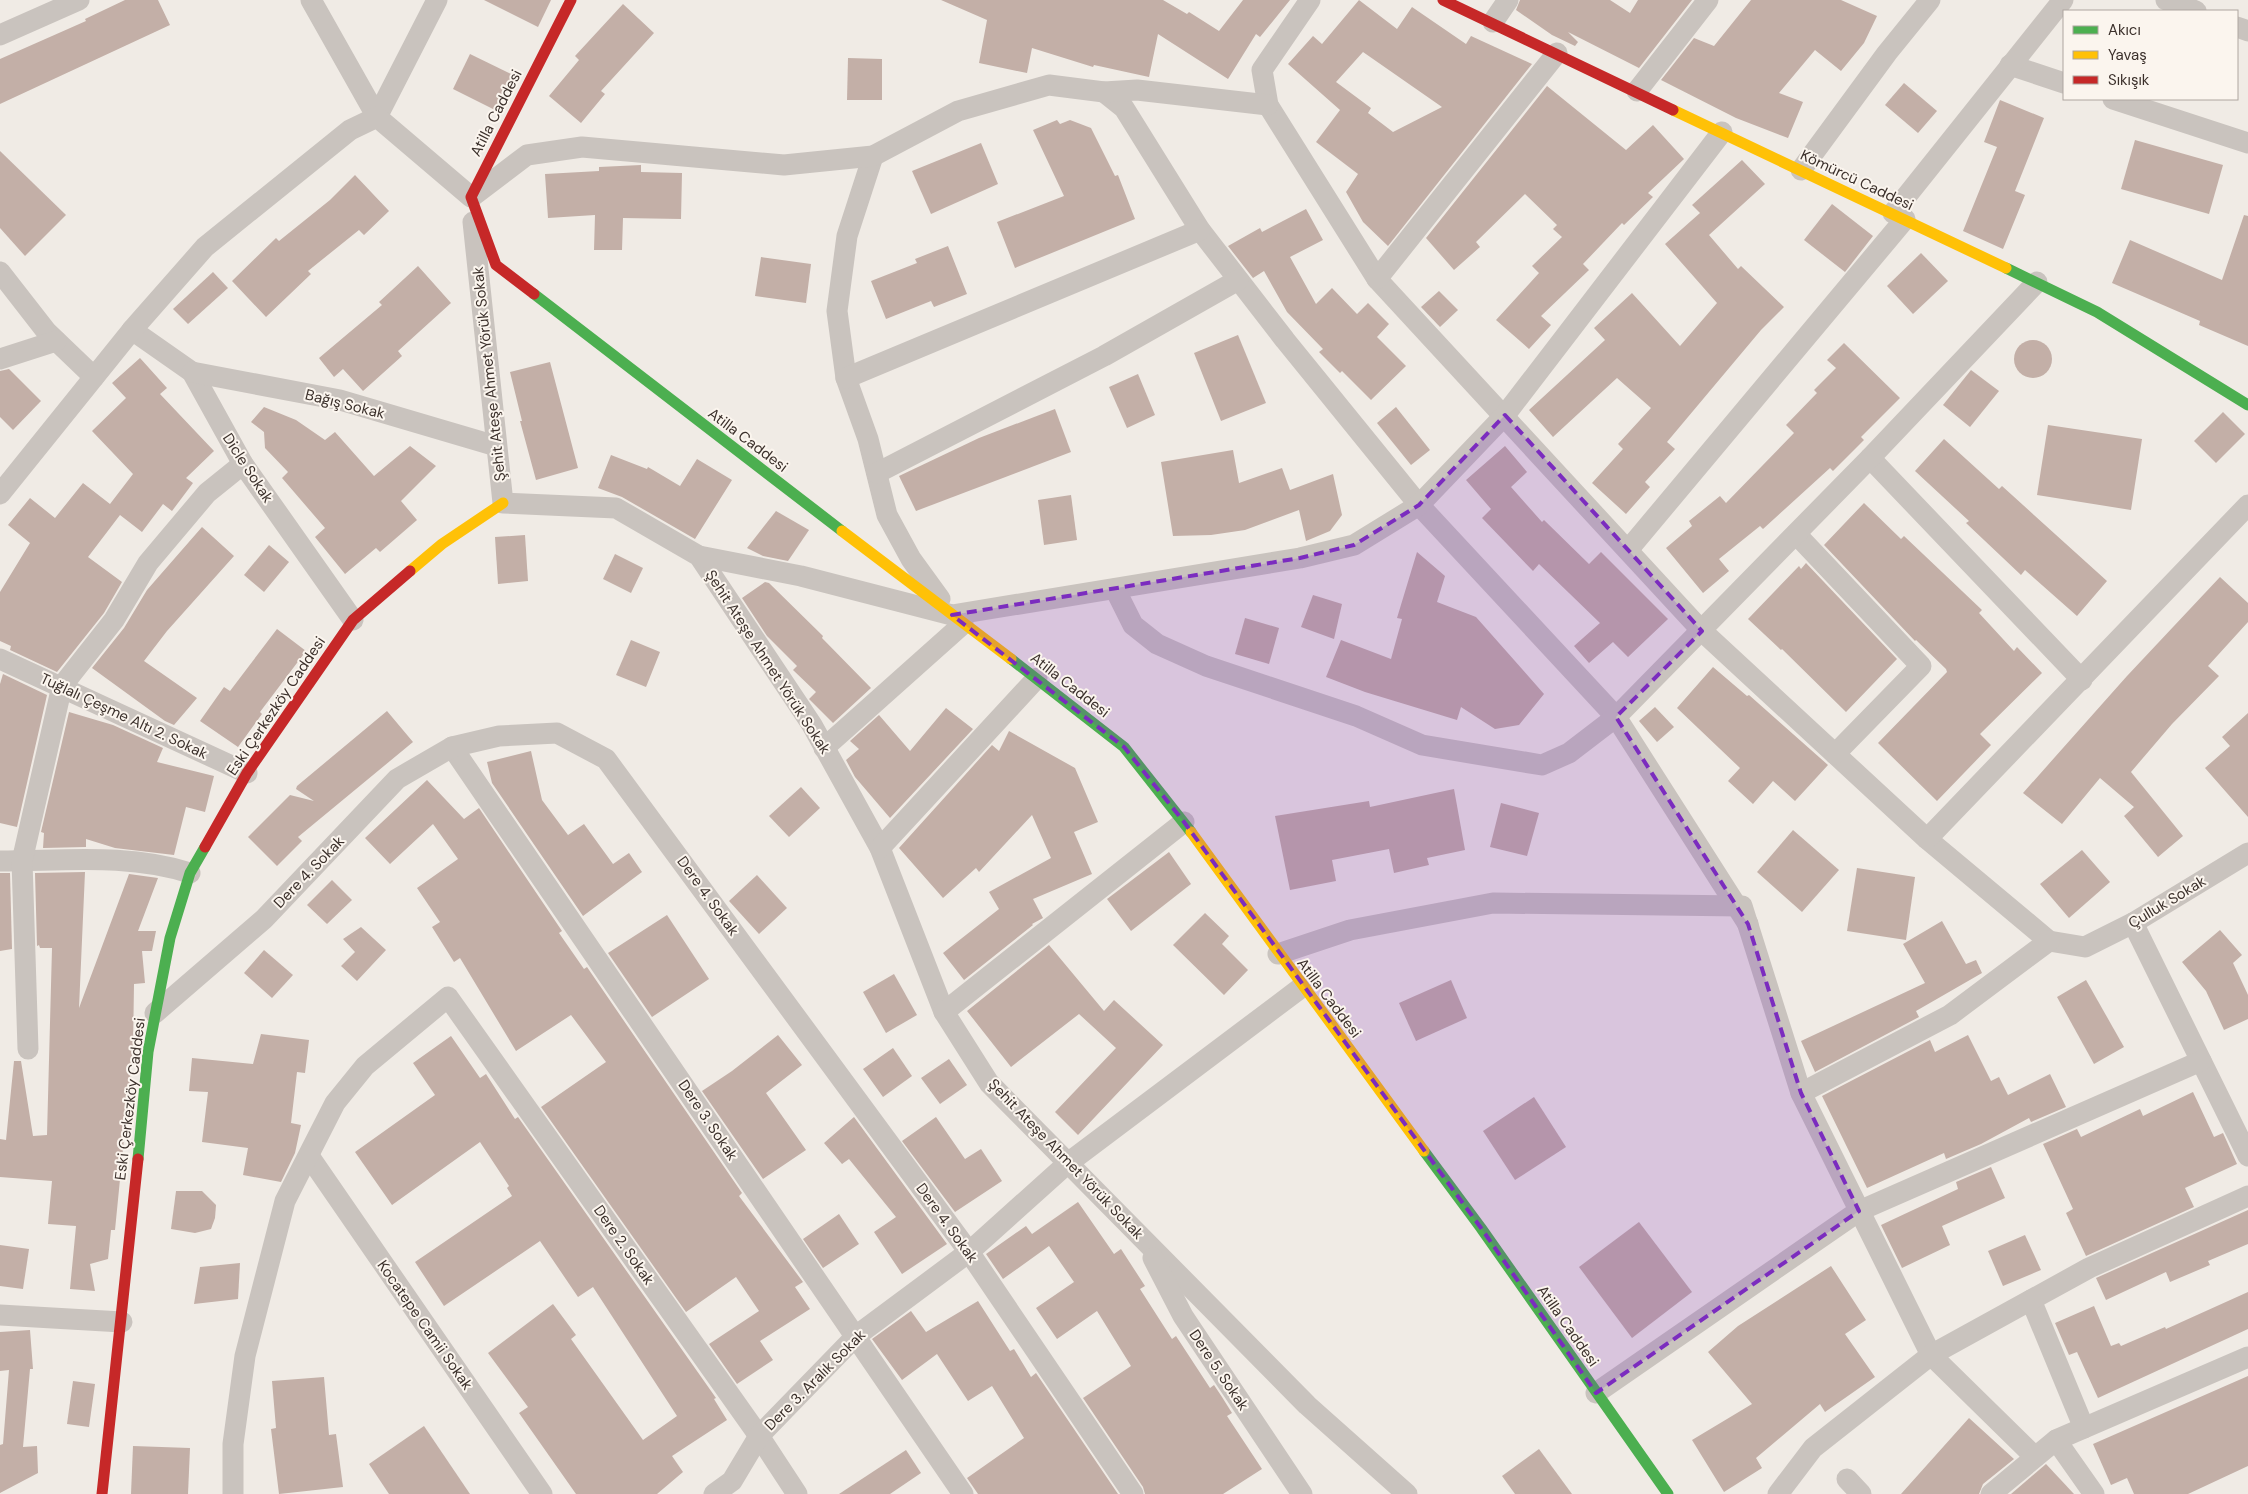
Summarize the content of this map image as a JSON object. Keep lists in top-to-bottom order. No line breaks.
{"streets":{"street":["Atilla Caddesi","Kömürcü Caddesi","Şehit Ateşe Ahmet Yörük Sokak","Bağış Sokak","Dicle Sokak","Eski Çerkezköy Caddesi","Tuğlalı Çeşme Altı 2. Sokak","Dere 4. Sokak","Çulluk Sokak","Dere 3. Sokak","Dere 2. Sokak","Kocatepe Camii Sokak","Dere 5. Sokak","Dere 3. Aralık Sokak"]},"crossings":[["Atilla Caddesi","Şehit Ateşe Ahmet Yörük Sokak"],["Atilla Caddesi","Dere 3. Aralık Sokak"],["Şehit Ateşe Ahmet Yörük Sokak","Bağış Sokak"],["Şehit Ateşe Ahmet Yörük Sokak","Eski Çerkezköy Caddesi"],["Şehit Ateşe Ahmet Yörük Sokak","Dere 5. Sokak"],["Şehit Ateşe Ahmet Yörük Sokak","Dere 3. Aralık Sokak"],["Bağış Sokak","Dicle Sokak"],["Dicle Sokak","Eski Çerkezköy Caddesi"],["Eski Çerkezköy Caddesi","Tuğlalı Çeşme Altı 2. Sokak"],["Eski Çerkezköy Caddesi","Dere 4. Sokak"],["Dere 4. Sokak","Dere 3. Sokak"],["Dere 4. Sokak","Dere 3. Aralık Sokak"],["Dere 3. Sokak","Dere 3. Aralık Sokak"],["Dere 2. Sokak","Kocatepe Camii Sokak"],["Dere 2. Sokak","Dere 3. Aralık Sokak"]],"legend":["Akıcı","Yavaş","Sıkışık"]}
